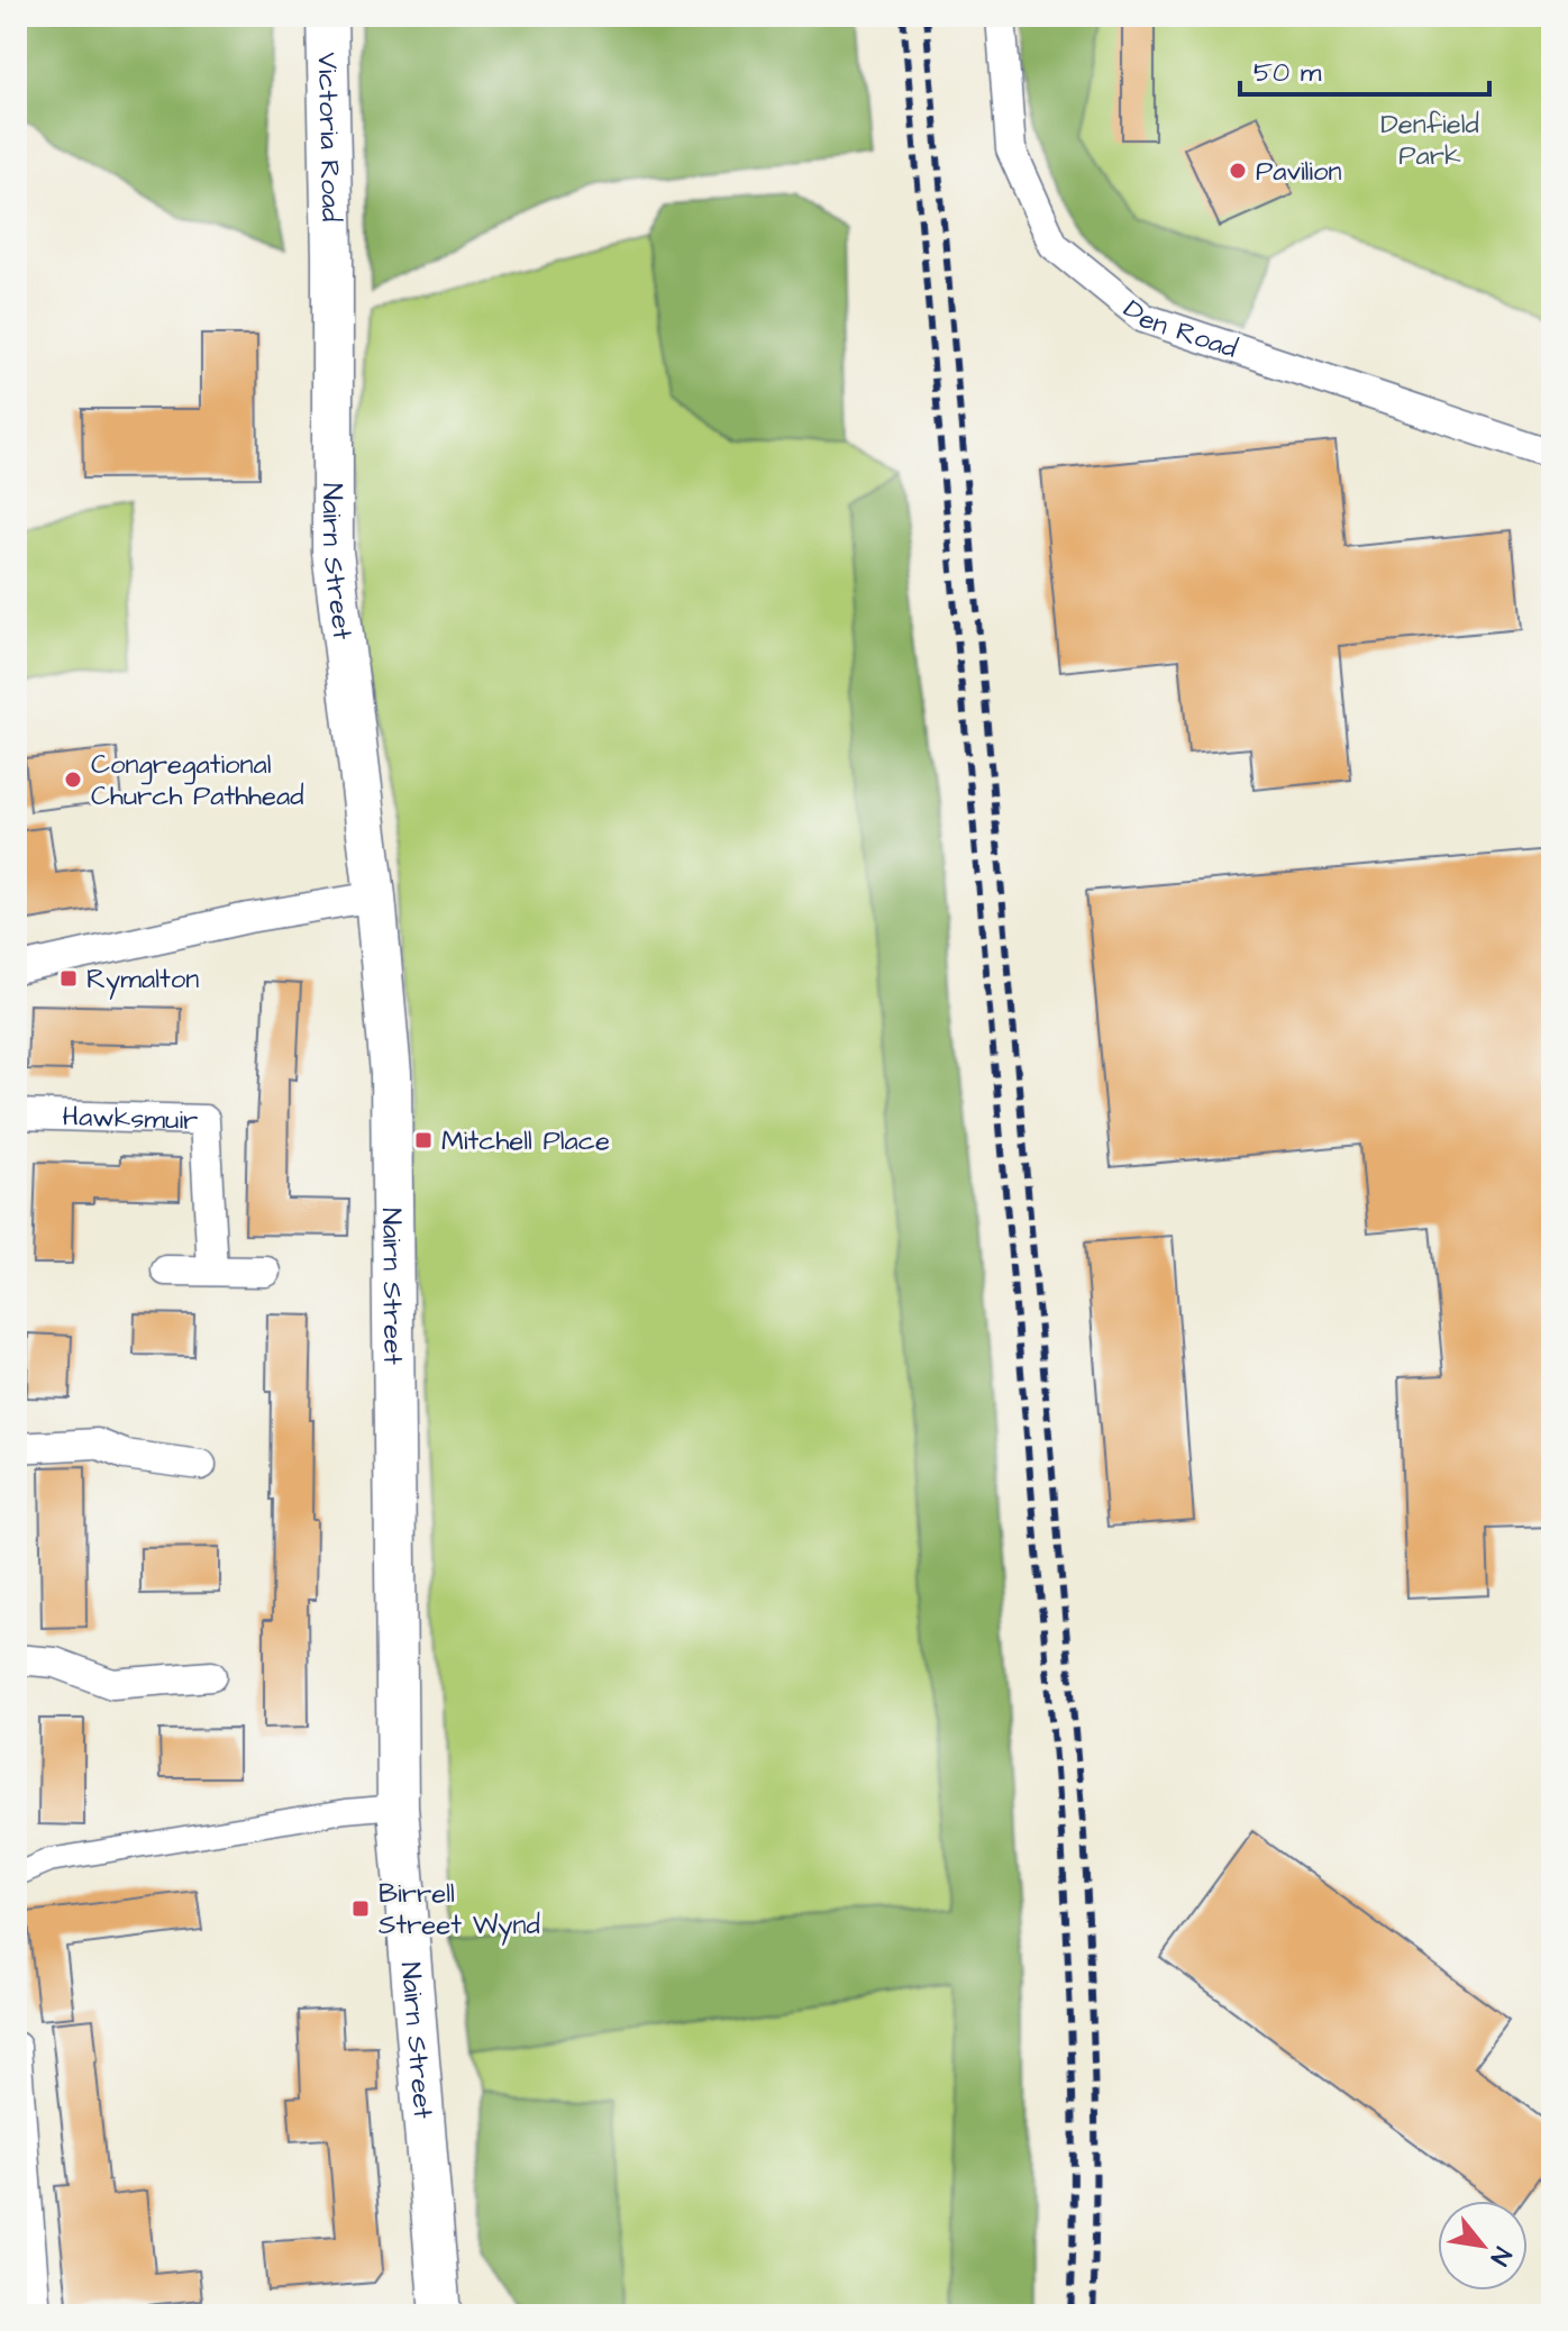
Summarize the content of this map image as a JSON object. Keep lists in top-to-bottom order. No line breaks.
{"streets":{"main road":["Victoria Road","Nairn Street"],"street":["Den Road","Hawksmuir"]},"crossings":[["Victoria Road","Nairn Street"]],"parks":["Denfield Park"],"places":{"other":["Pavilion","Congregational Church Pathhead"],"transit":["Rymalton","Mitchell Place","Birrell Street Wynd"]},"scale_bar":"50 m","north":"bottom right"}
